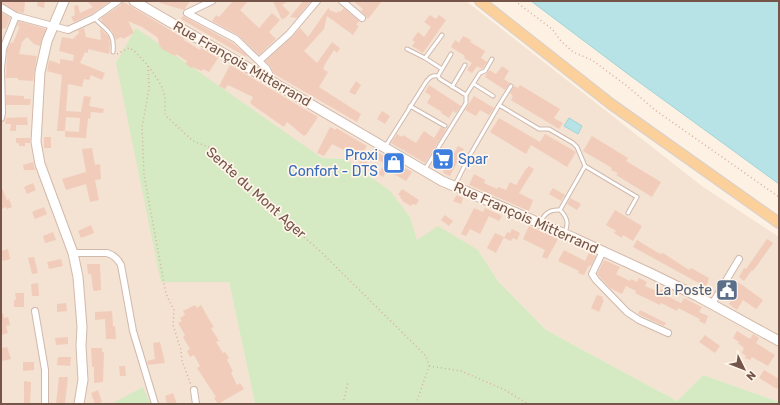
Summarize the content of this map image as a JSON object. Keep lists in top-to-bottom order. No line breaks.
{"streets":{"street":["Rue François Mitterrand"],"path":["Sente du Mont Ager"]},"places":{"supermarket":["Spar"],"shop":["Proxi Confort - DTS"],"public building":["La Poste"]},"north":"bottom right"}
